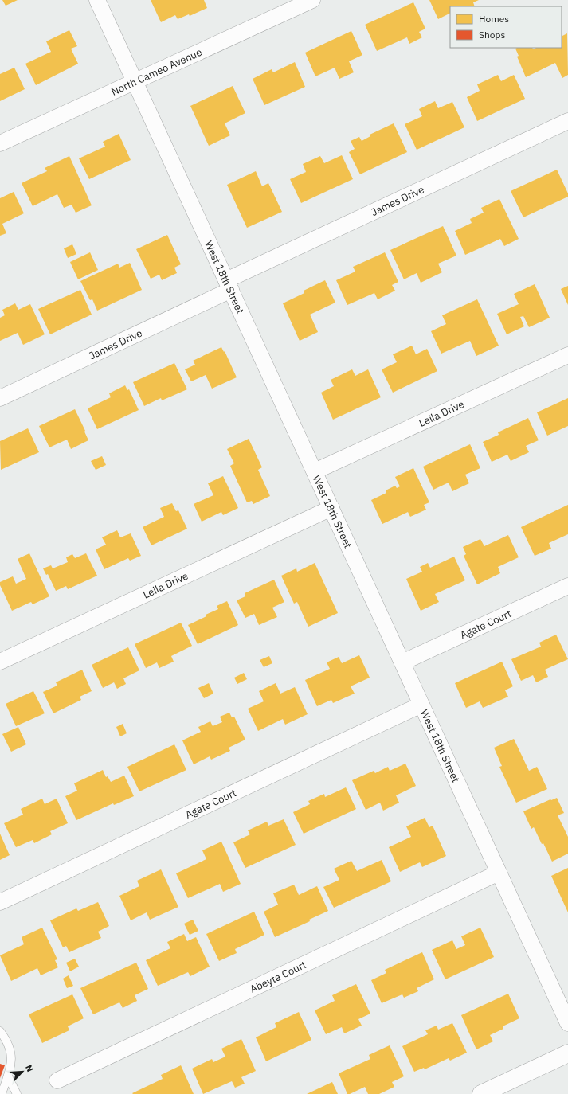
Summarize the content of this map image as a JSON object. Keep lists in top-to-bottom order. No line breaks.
{"streets":{"street":["North Cameo Avenue","James Drive","West 18th Street","Leila Drive","Agate Court","Abeyta Court"]},"crossings":[["North Cameo Avenue","West 18th Street"],["James Drive","West 18th Street"],["West 18th Street","Leila Drive"],["West 18th Street","Agate Court"],["West 18th Street","Abeyta Court"]],"legend":["Homes","Shops"],"north":"top right"}
